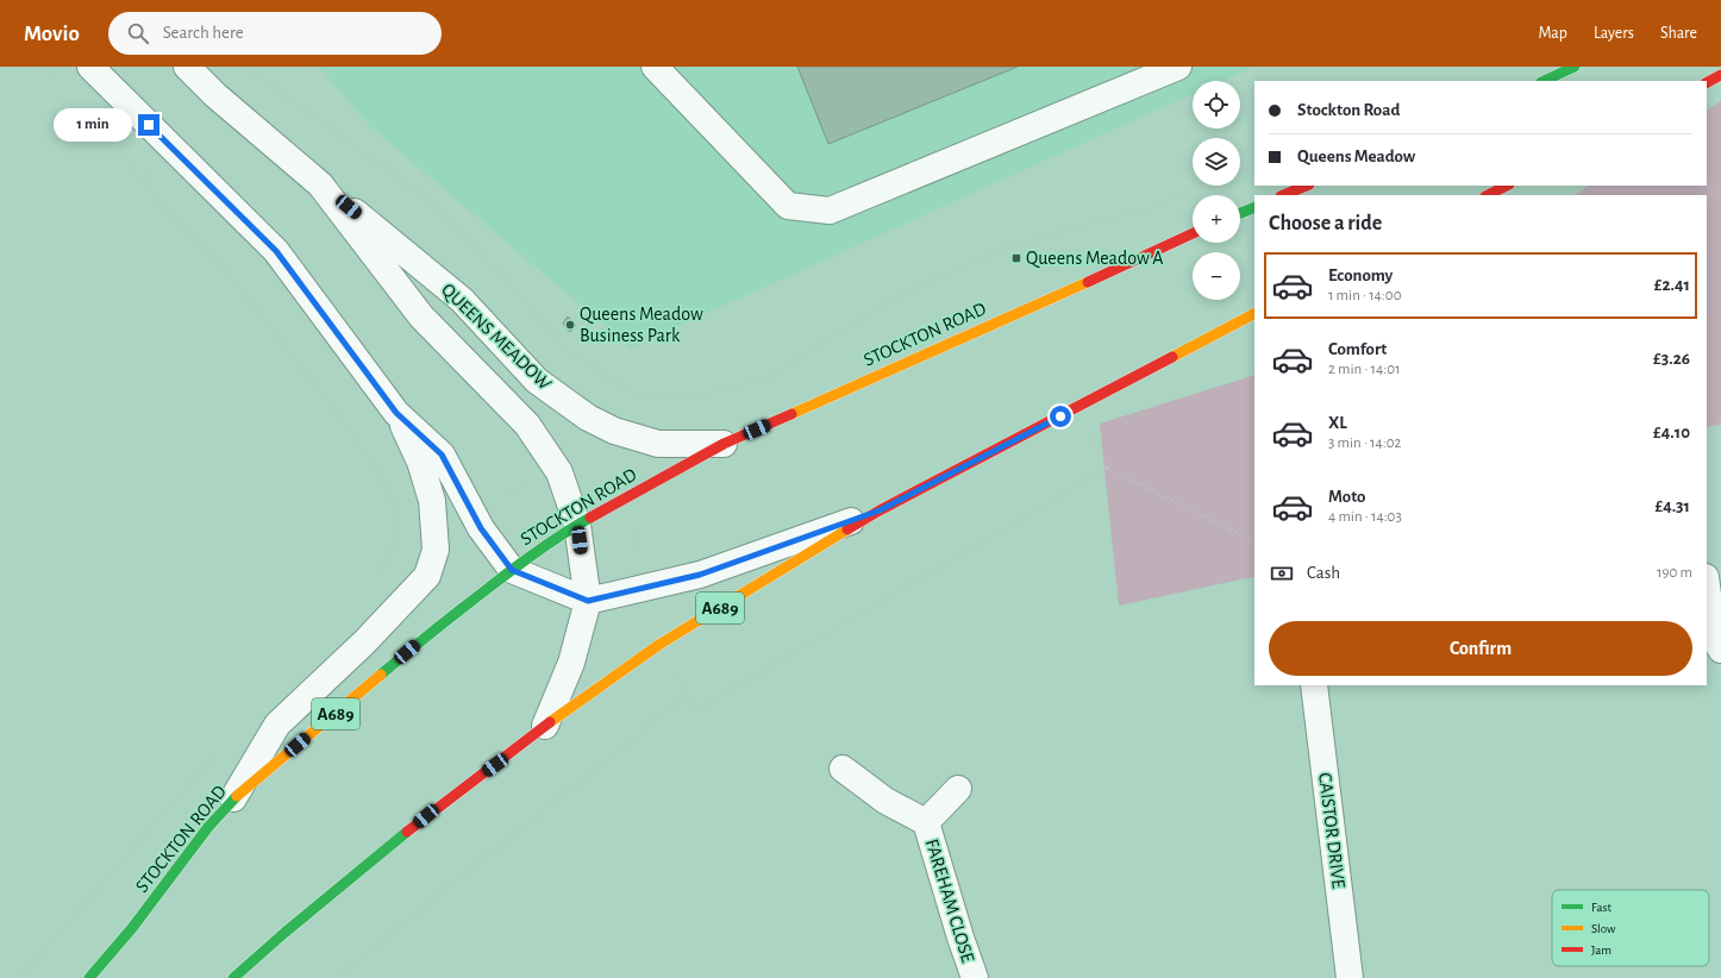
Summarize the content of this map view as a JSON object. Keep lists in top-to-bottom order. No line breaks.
{"streets":{"highway":["STOCKTON ROAD","A689"],"street":["QUEENS MEADOW","CAISTOR DRIVE","FAREHAM CLOSE"]},"crossings":[["STOCKTON ROAD","QUEENS MEADOW"]],"places":{"transit":["Queens Meadow A"],"other":["Queens Meadow Business Park"]},"legend":["Fast","Slow","Jam"],"page":{"header":"Movio","search":"Search here","nav":["Map","Layers","Share"],"map_buttons":["+","−"],"banner":["Stockton Road","Queens Meadow"],"bubble":"1 min","heading":"Choose a ride","list":[{"name":"Economy","note":"1 min · 14:00","value":"£2.41"},{"name":"Comfort","note":"2 min · 14:01","value":"£3.26"},{"name":"XL","note":"3 min · 14:02","value":"£4.10"},{"name":"Moto","note":"4 min · 14:03","value":"£4.31"}],"pay":["Cash","190 m"],"buttons":"Confirm"}}
